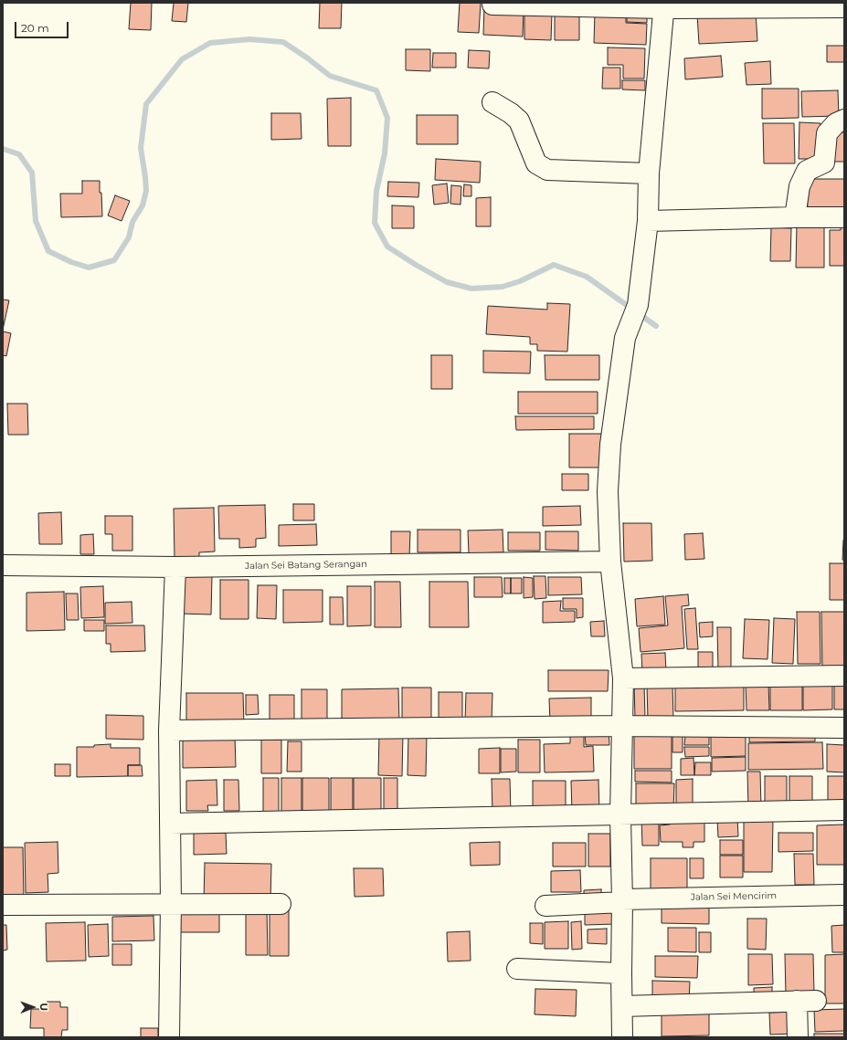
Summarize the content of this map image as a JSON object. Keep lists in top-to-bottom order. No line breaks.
{"streets":{"street":["Jalan Sei Batang Serangan","Jalan Sei Mencirim"]},"scale_bar":"20 m","north":"right"}
